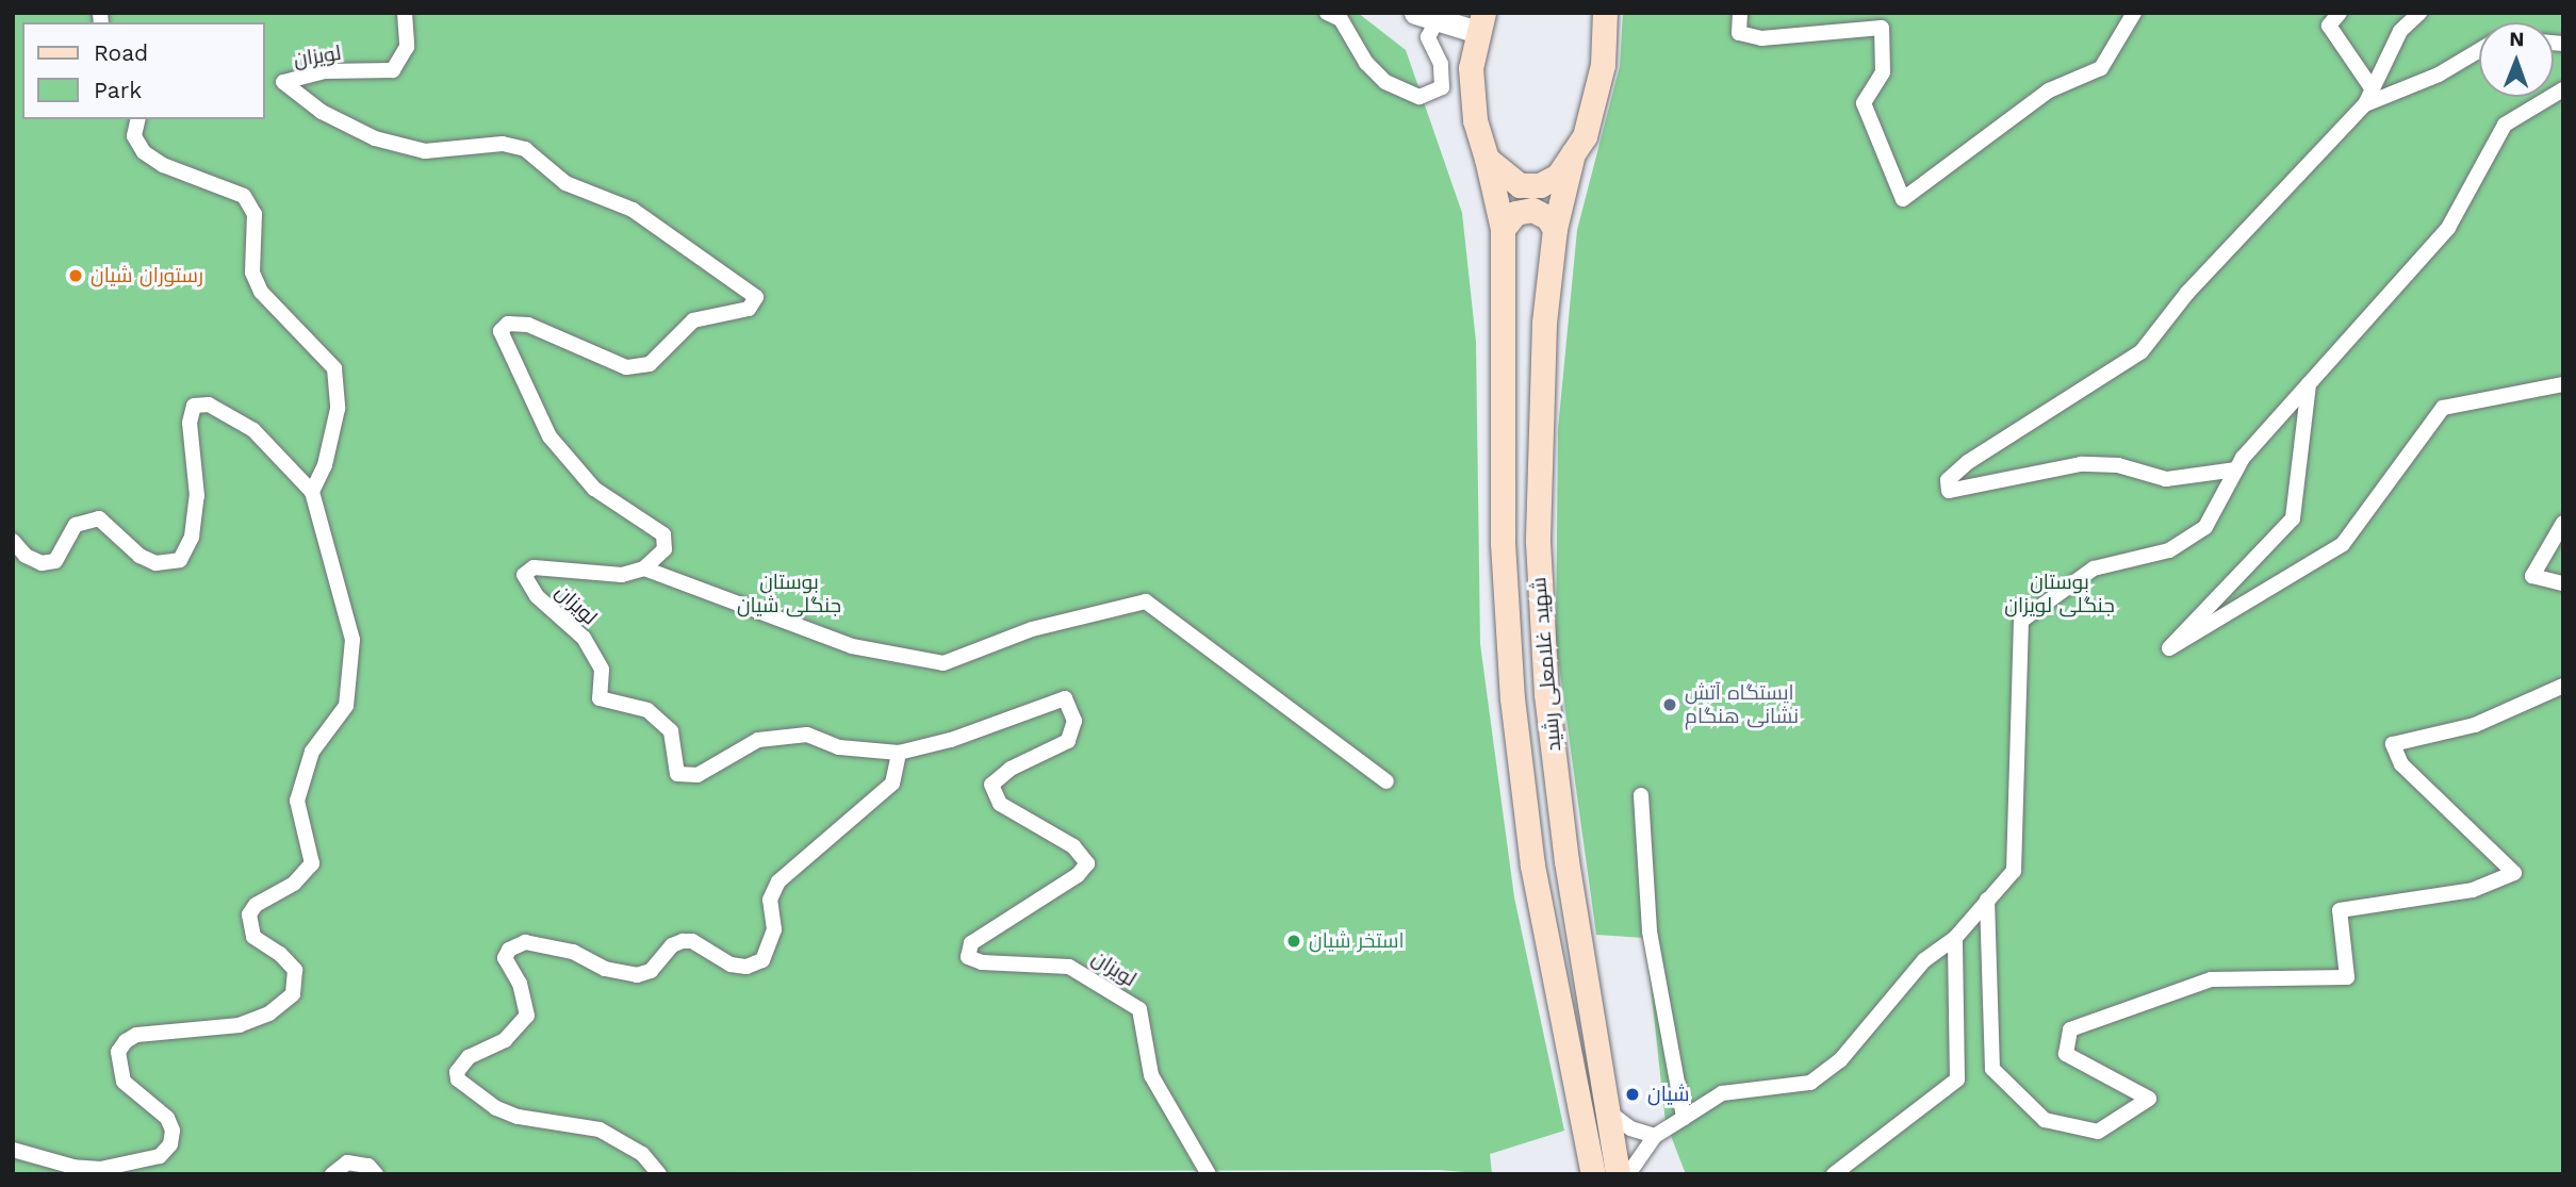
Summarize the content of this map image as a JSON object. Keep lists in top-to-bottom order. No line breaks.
{"streets":{"main road":["شهید غلامعلی رشید"],"street":["لویزان"]},"parks":["بوستان جنگلی شیان","بوستان جنگلی لویزان"],"places":["رستوران شیان","ایستگاه آتش نشانی هنگام","استخر شیان","شیان"],"legend":["Road","Park"],"north":"top"}
